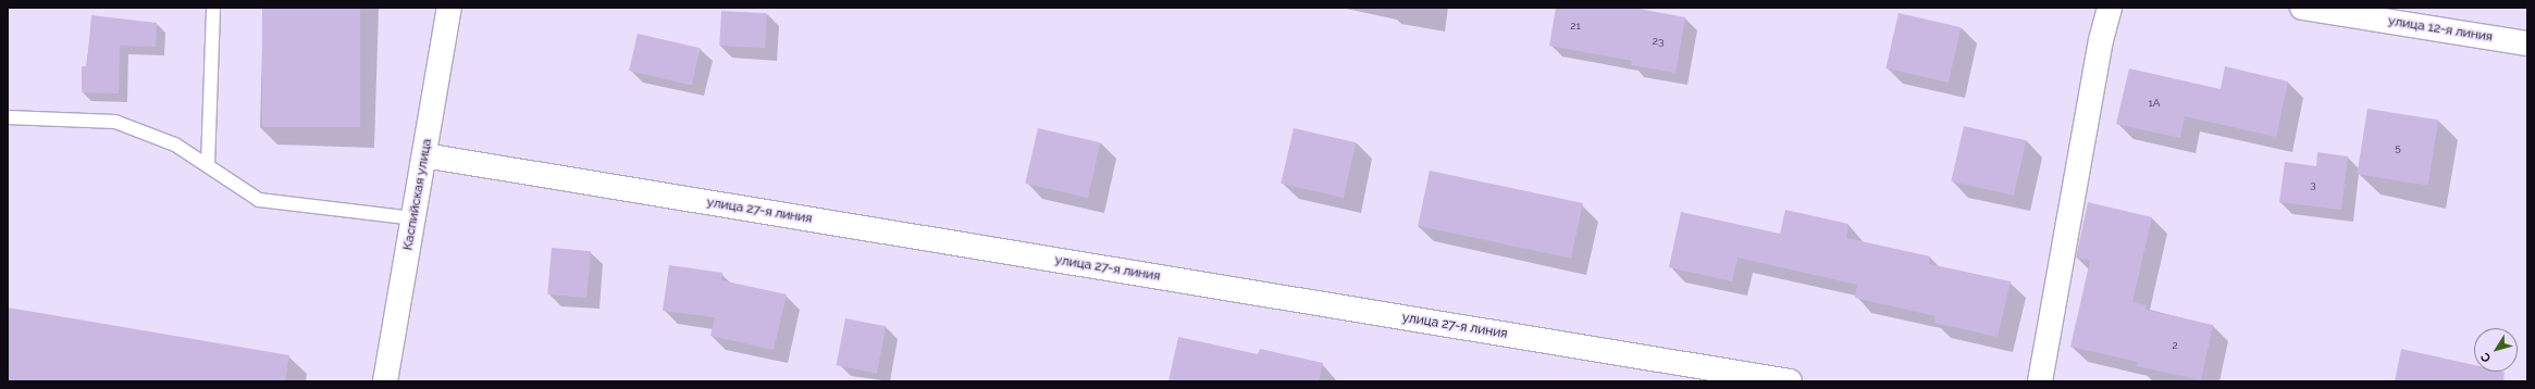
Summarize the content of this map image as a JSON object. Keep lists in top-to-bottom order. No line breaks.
{"streets":{"street":["улица 12-я линия","Каспийская улица","улица 27-я линия"]},"crossings":[["Каспийская улица","улица 27-я линия"]],"house_numbers":["21","23","1А","5","3","2"],"north":"bottom left"}
